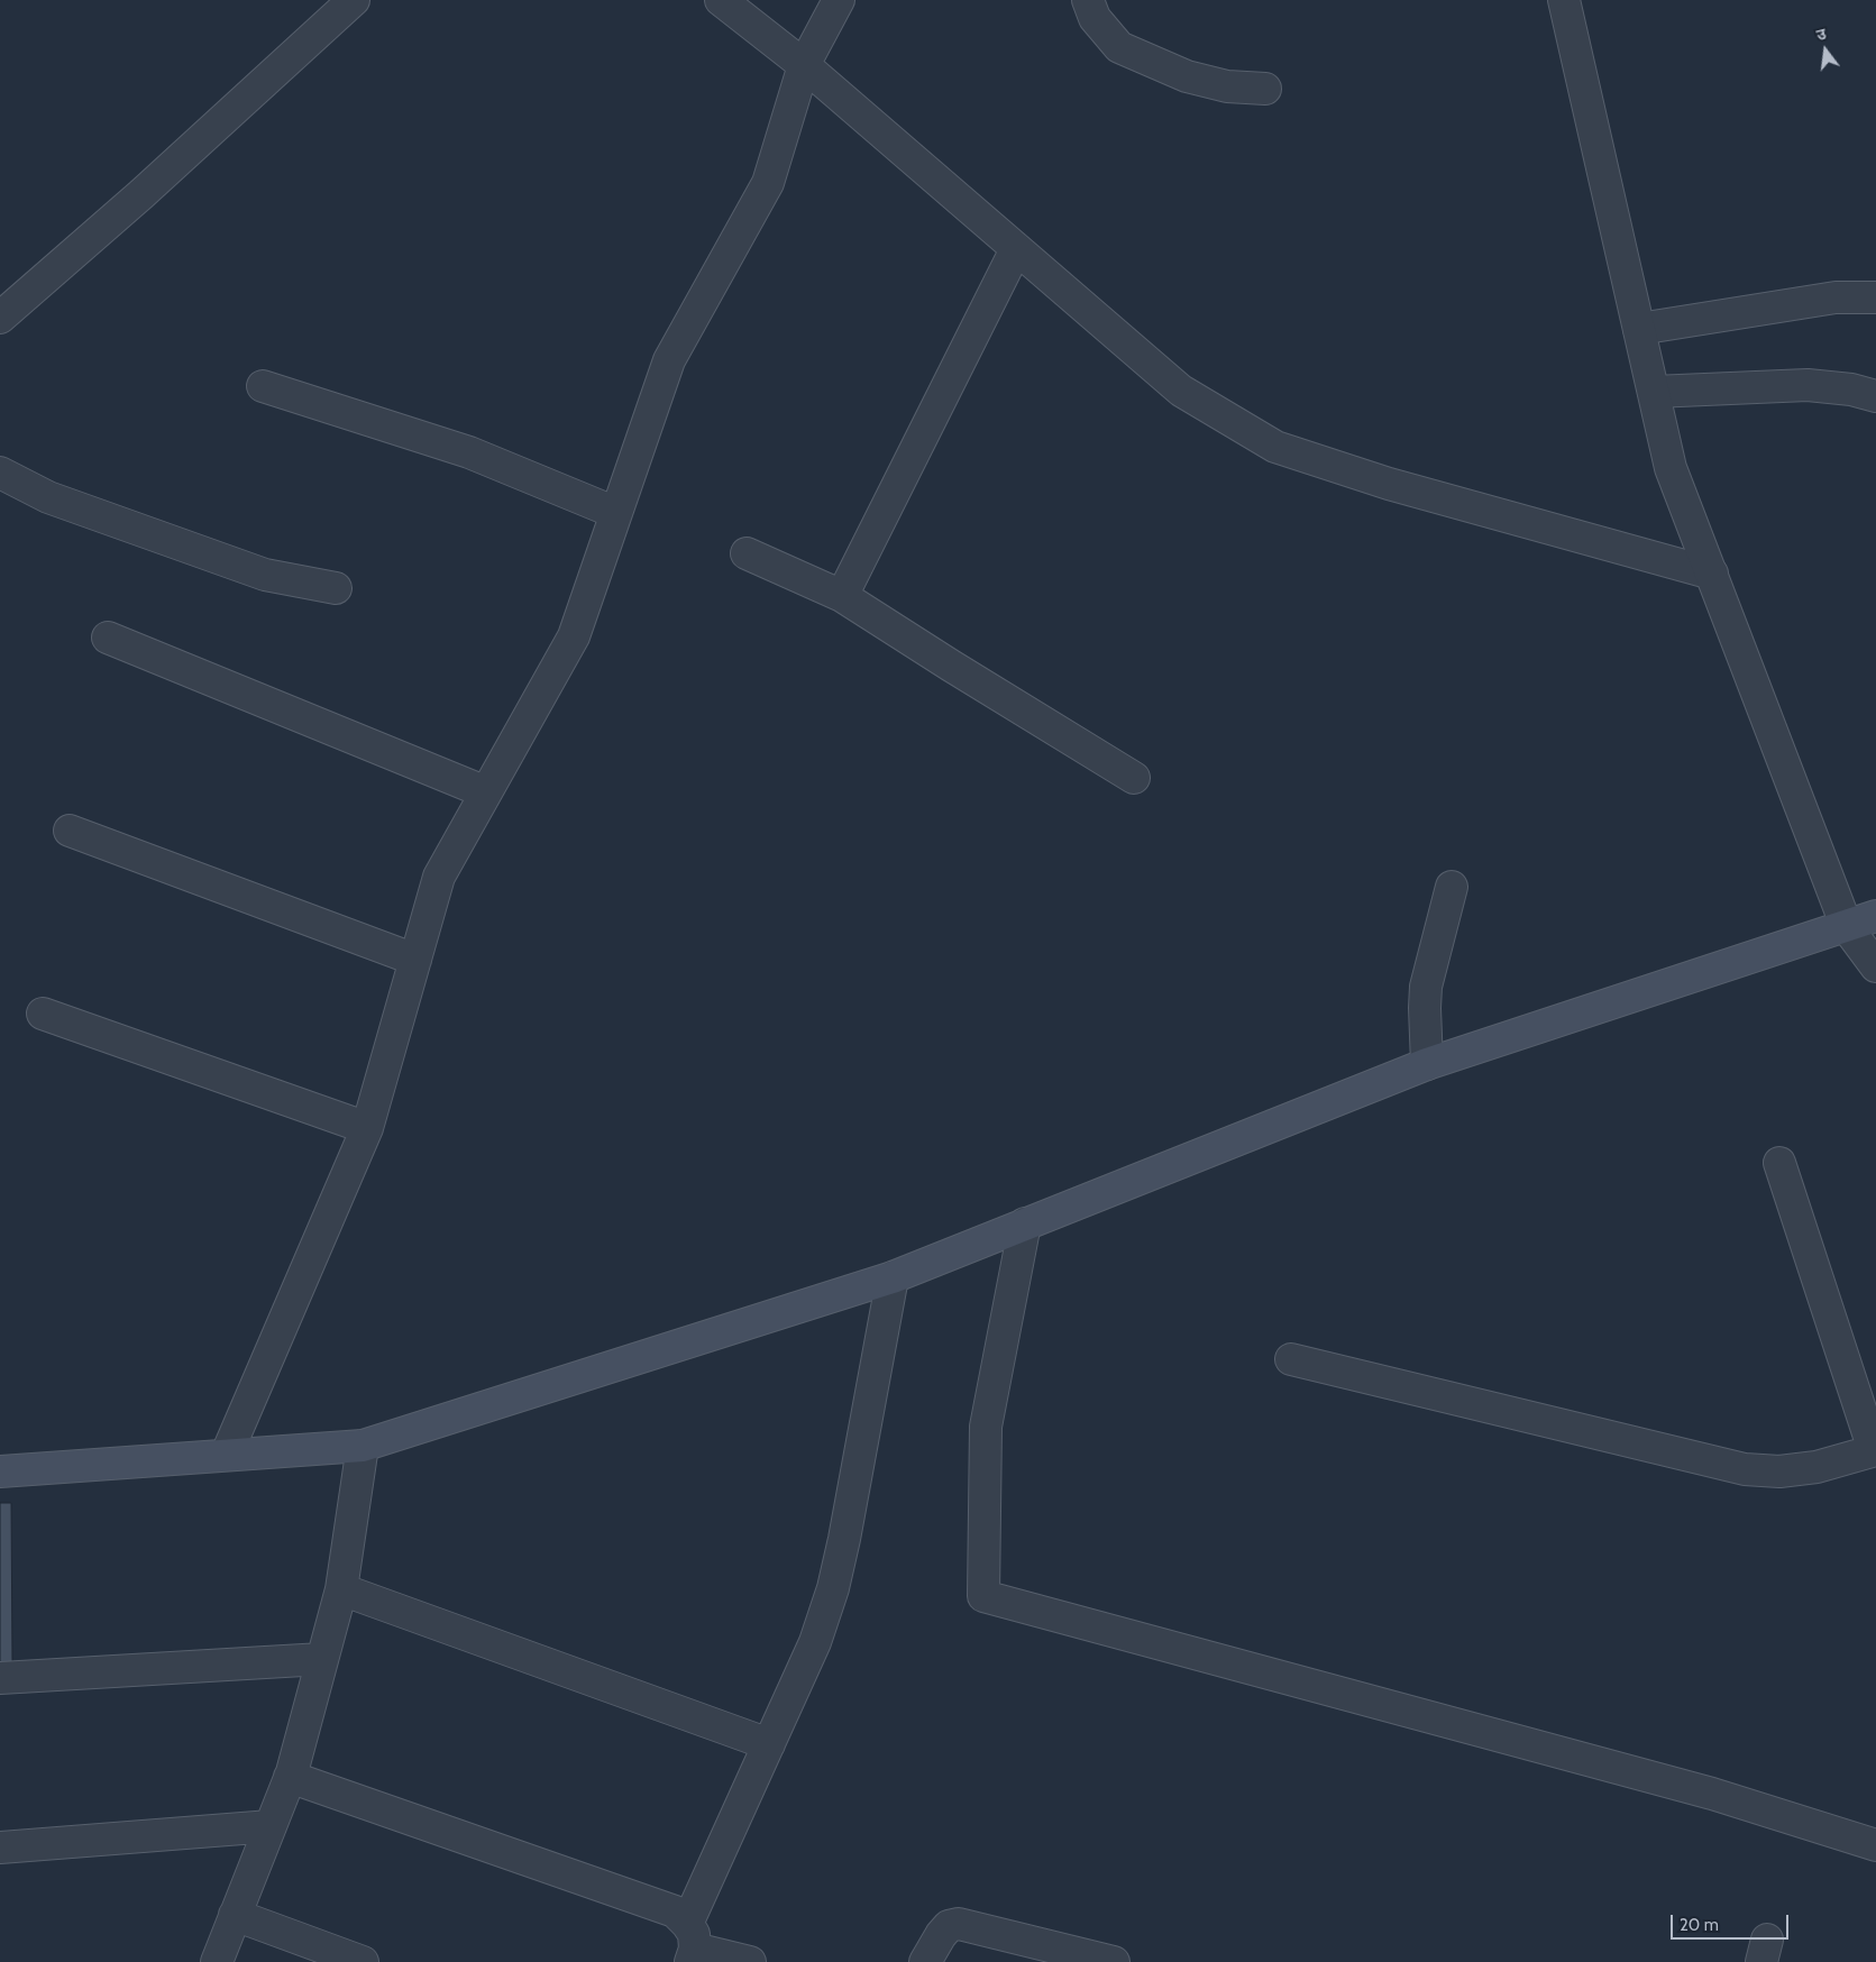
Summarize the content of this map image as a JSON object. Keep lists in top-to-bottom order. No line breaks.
{"scale_bar":"20 m","north":"top"}
